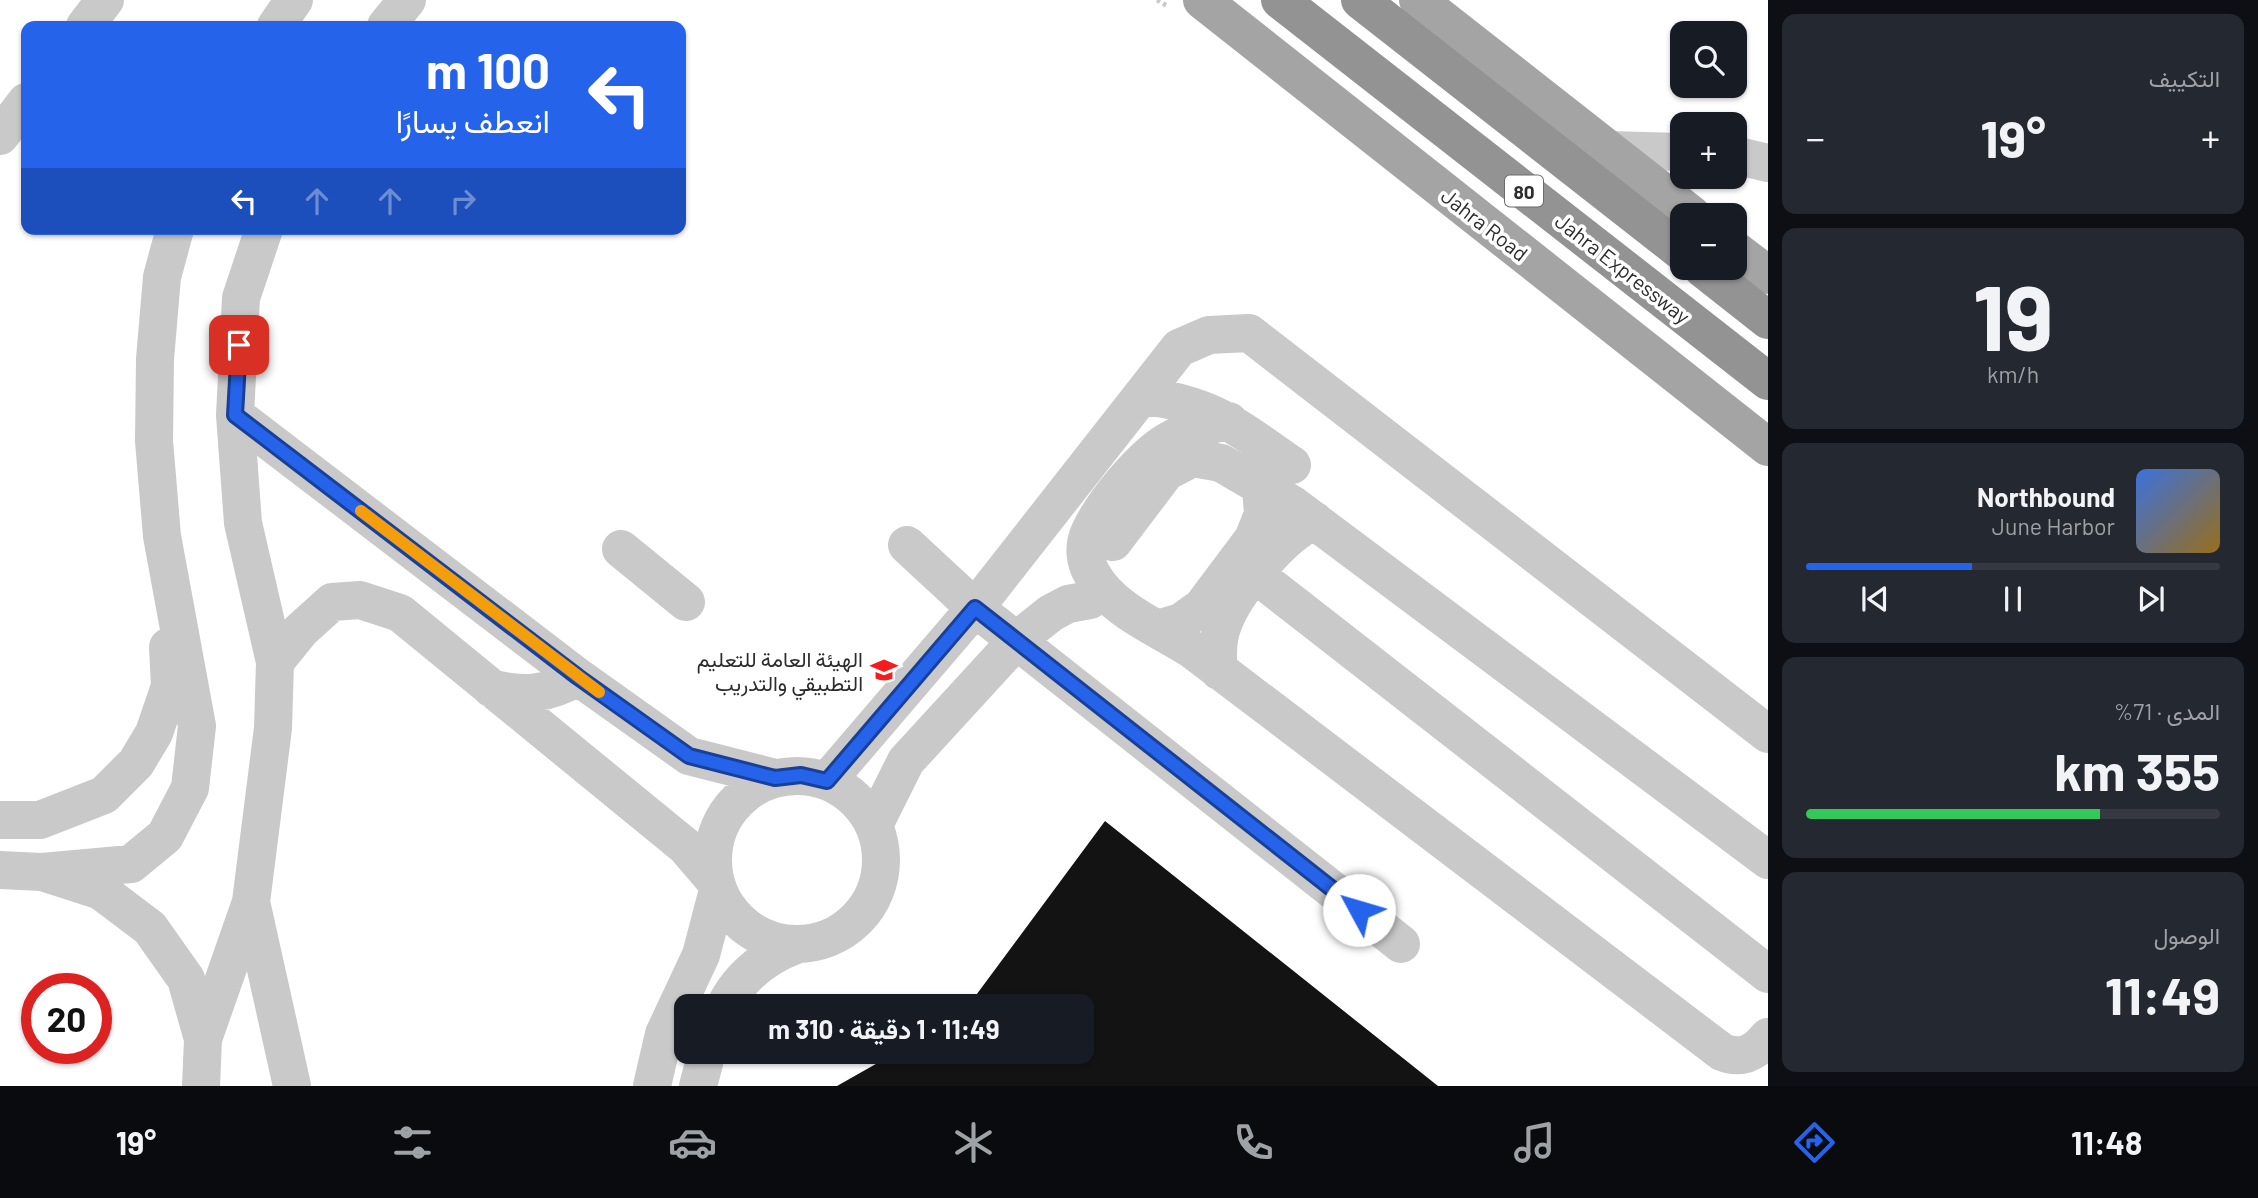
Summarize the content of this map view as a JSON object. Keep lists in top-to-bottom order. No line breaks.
{"streets":{"highway":["80","Jahra Expressway"],"main road":["Jahra Road"]},"places":{"school or university":["الهيئة العامة للتعليم التطبيقي والتدريب"]},"page":{"tile":["التكييف",["19","km/h"],["المدى · 71%","355 km"],["الوصول","11:49"]],"map_buttons":["+","−"],"turn":["100 m","انعطف يسارًا"],"heat":["−","19°","+"],"song":["Northbound","June Harbor"],"limit":"20","trip":"11:49 · 1 دقيقة · 310 m","tabs":["11:48","19°"]}}
